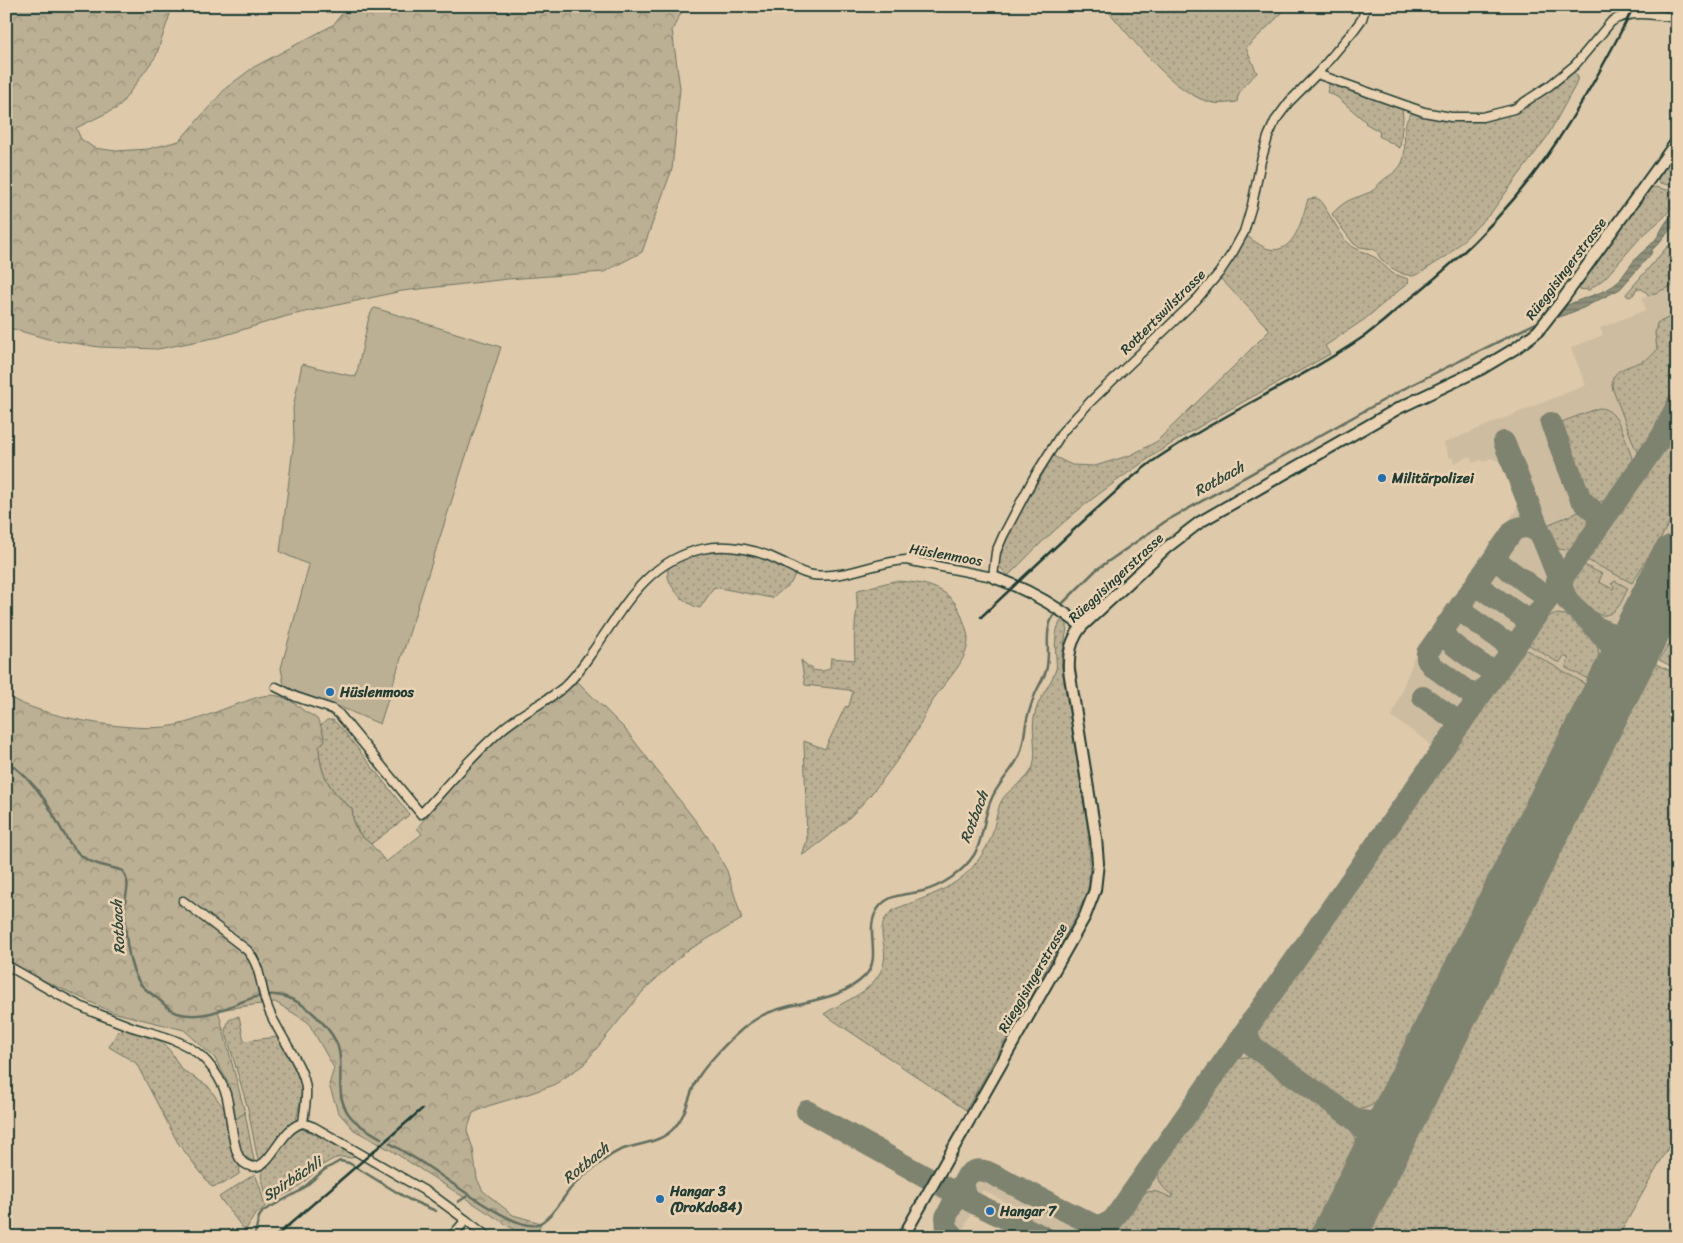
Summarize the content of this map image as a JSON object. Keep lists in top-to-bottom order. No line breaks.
{"streets":{"main road":["Rüeggisingerstrasse","Hüslenmoos"],"street":["Rottertswilstrasse"]},"crossings":[["Rüeggisingerstrasse","Hüslenmoos"],["Rottertswilstrasse","Hüslenmoos"]],"water":["Rotbach","Spirbächli"],"places":["Militärpolizei","Hüslenmoos","Hangar 3 (DroKdo84)","Hangar 7"]}
